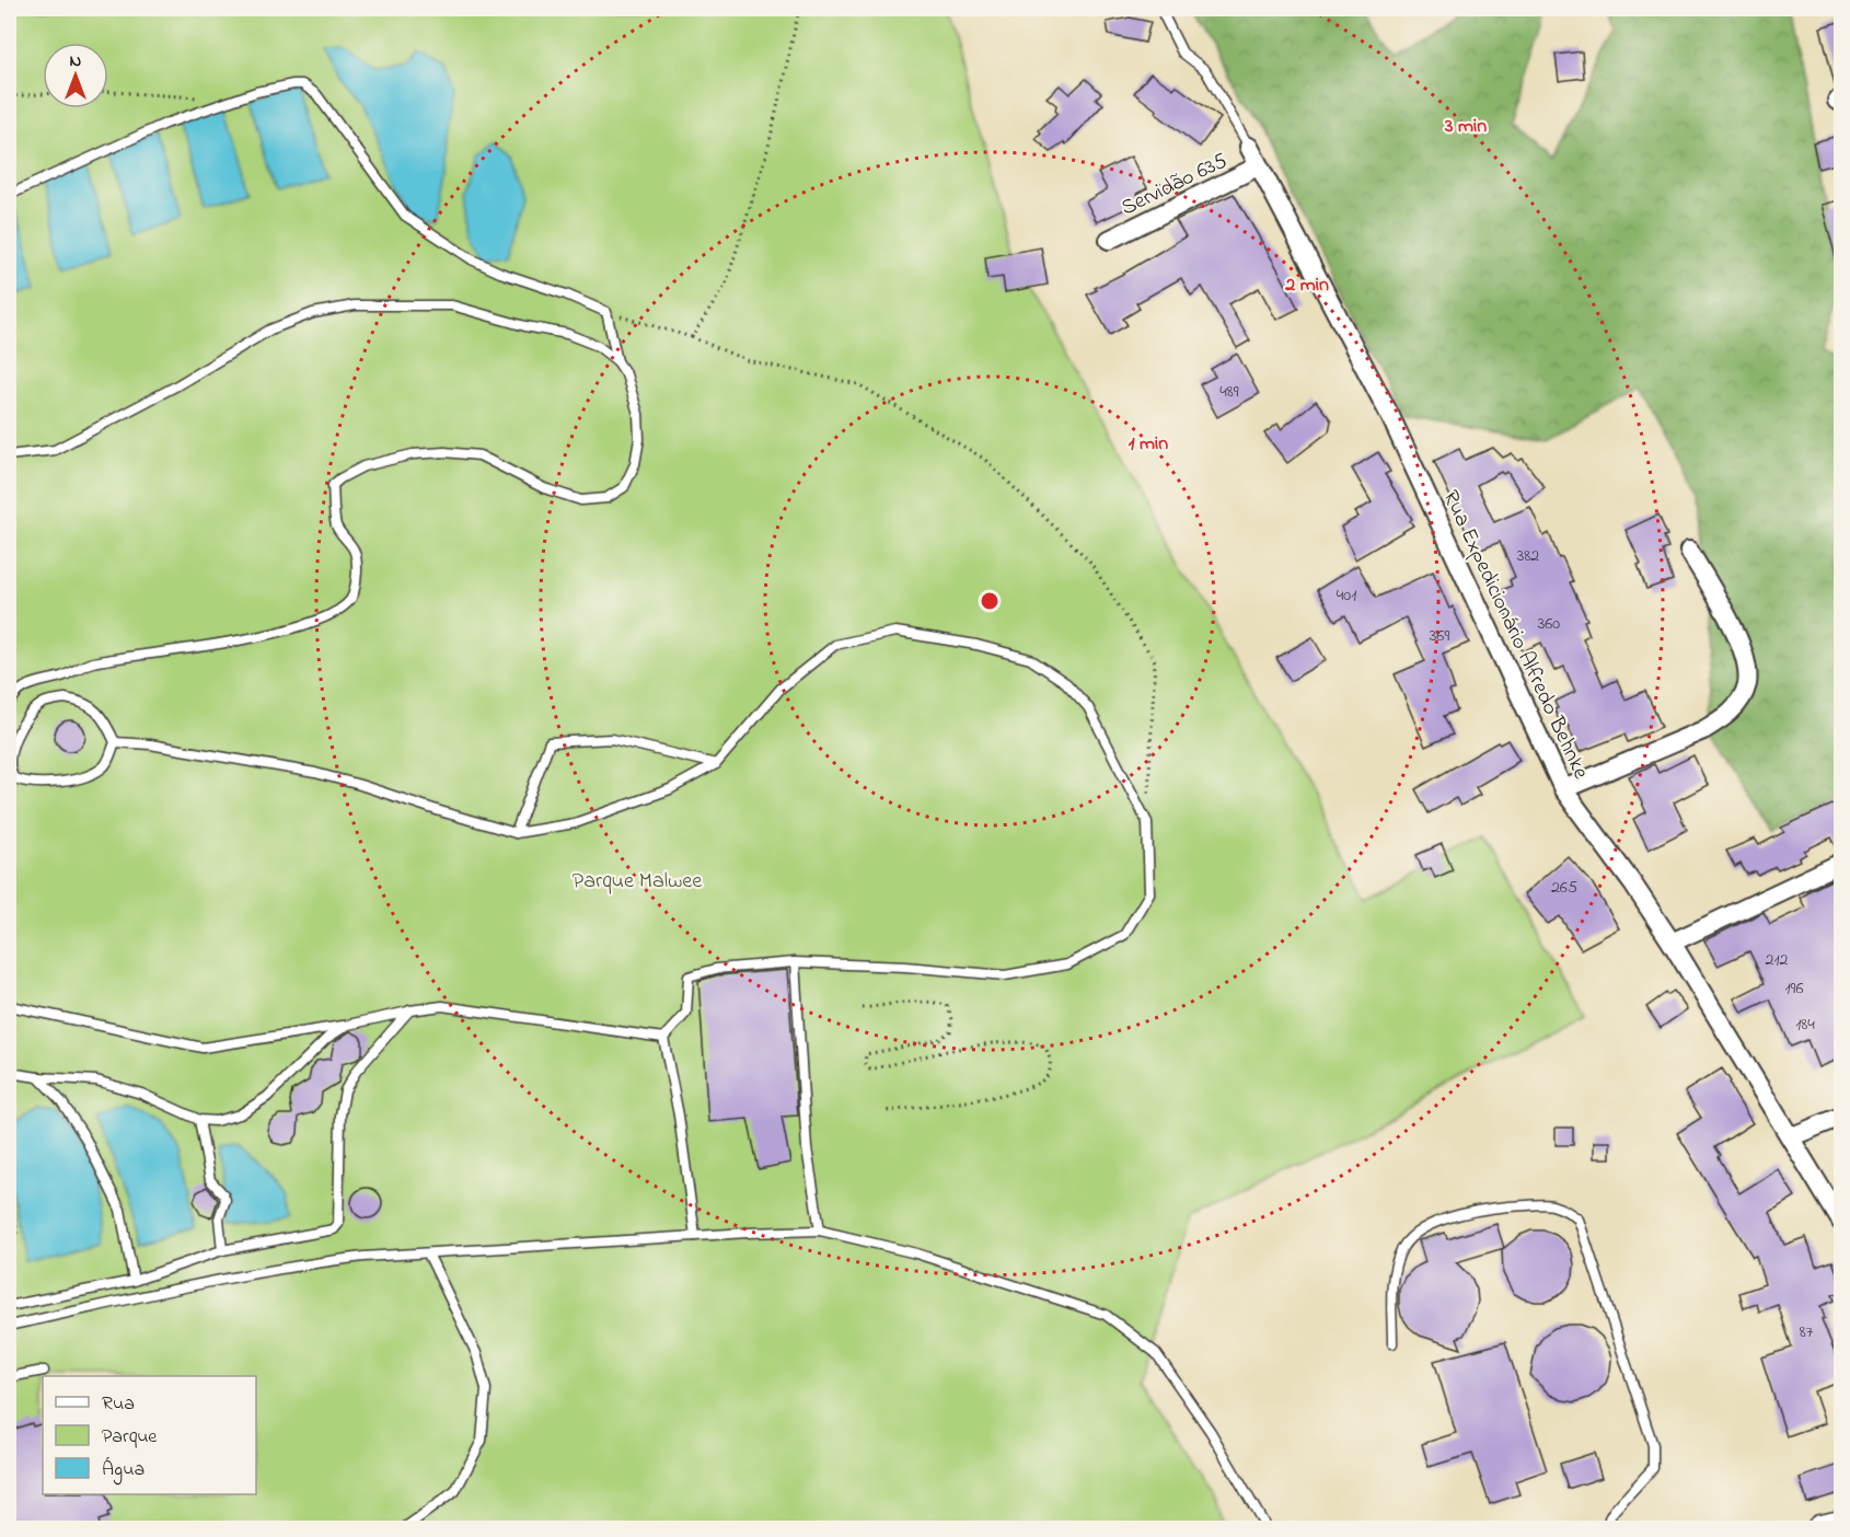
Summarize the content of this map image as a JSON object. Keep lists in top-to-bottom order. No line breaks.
{"streets":{"street":["Servidão 635","Rua Expedicionário Alfredo Behnke"]},"crossings":[["Servidão 635","Rua Expedicionário Alfredo Behnke"]],"parks":["Parque Malwee"],"house_numbers":["489","382","401","360","369","265","212","196","184","87"],"legend":["Rua","Parque","Água"],"north":"top","rings":["3 min","2 min","1 min"]}
